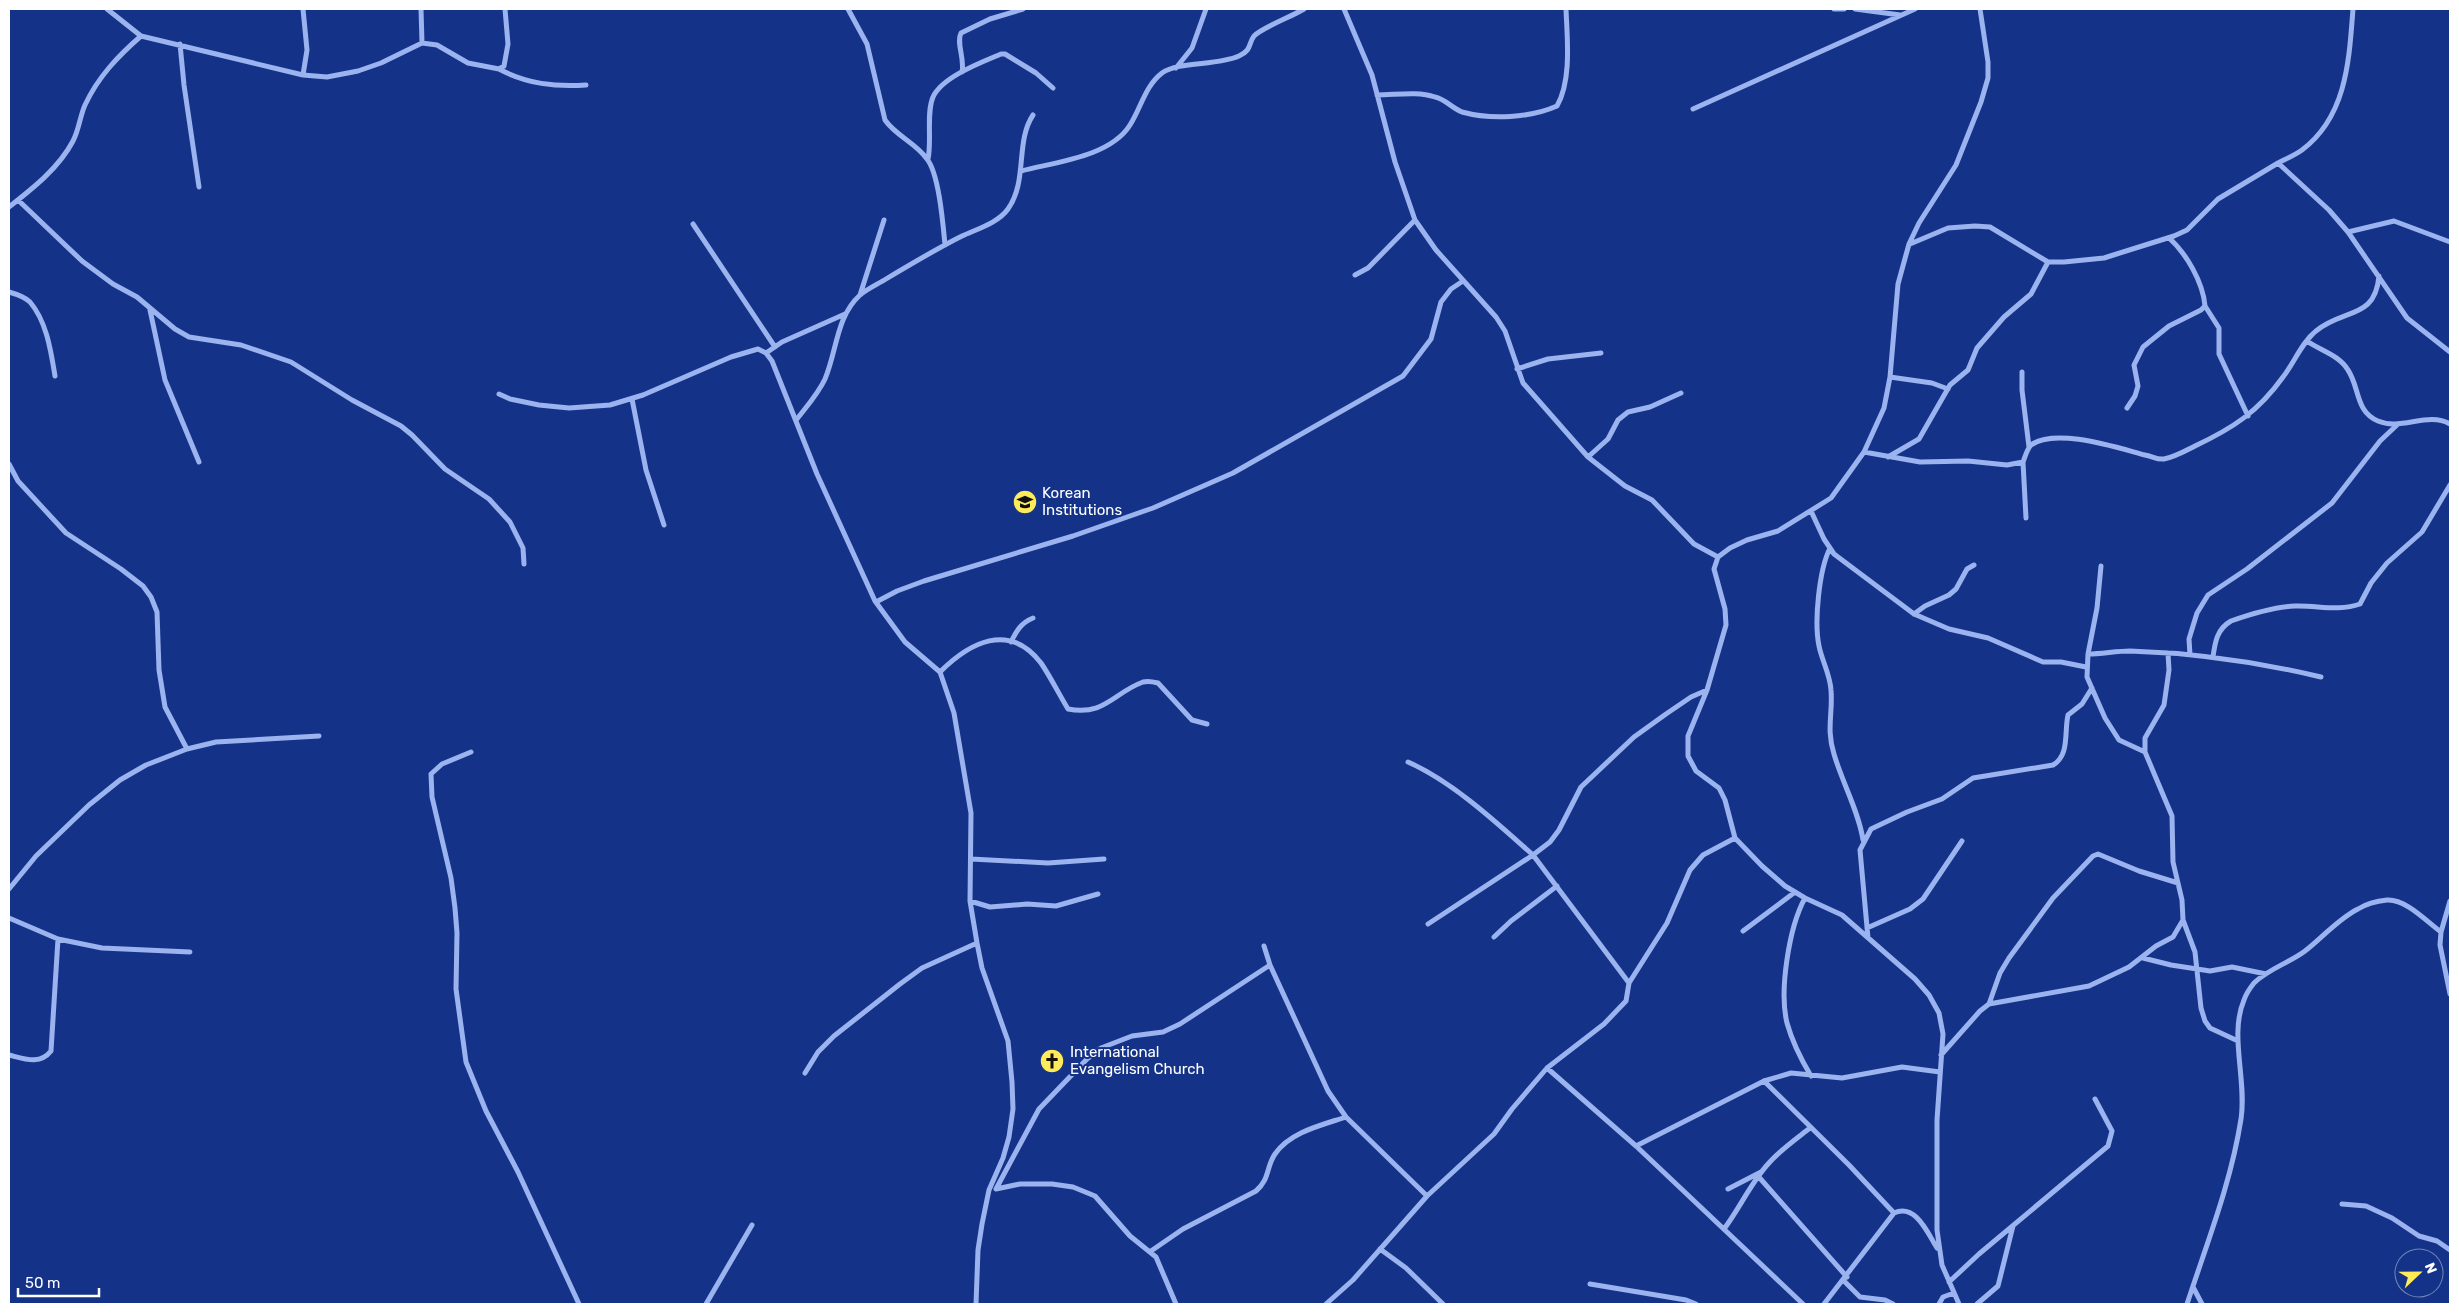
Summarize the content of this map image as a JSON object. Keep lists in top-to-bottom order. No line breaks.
{"places":{"school or university":["Korean Institutions"],"church":["International Evangelism Church"]},"scale_bar":"50 m","north":"right"}
